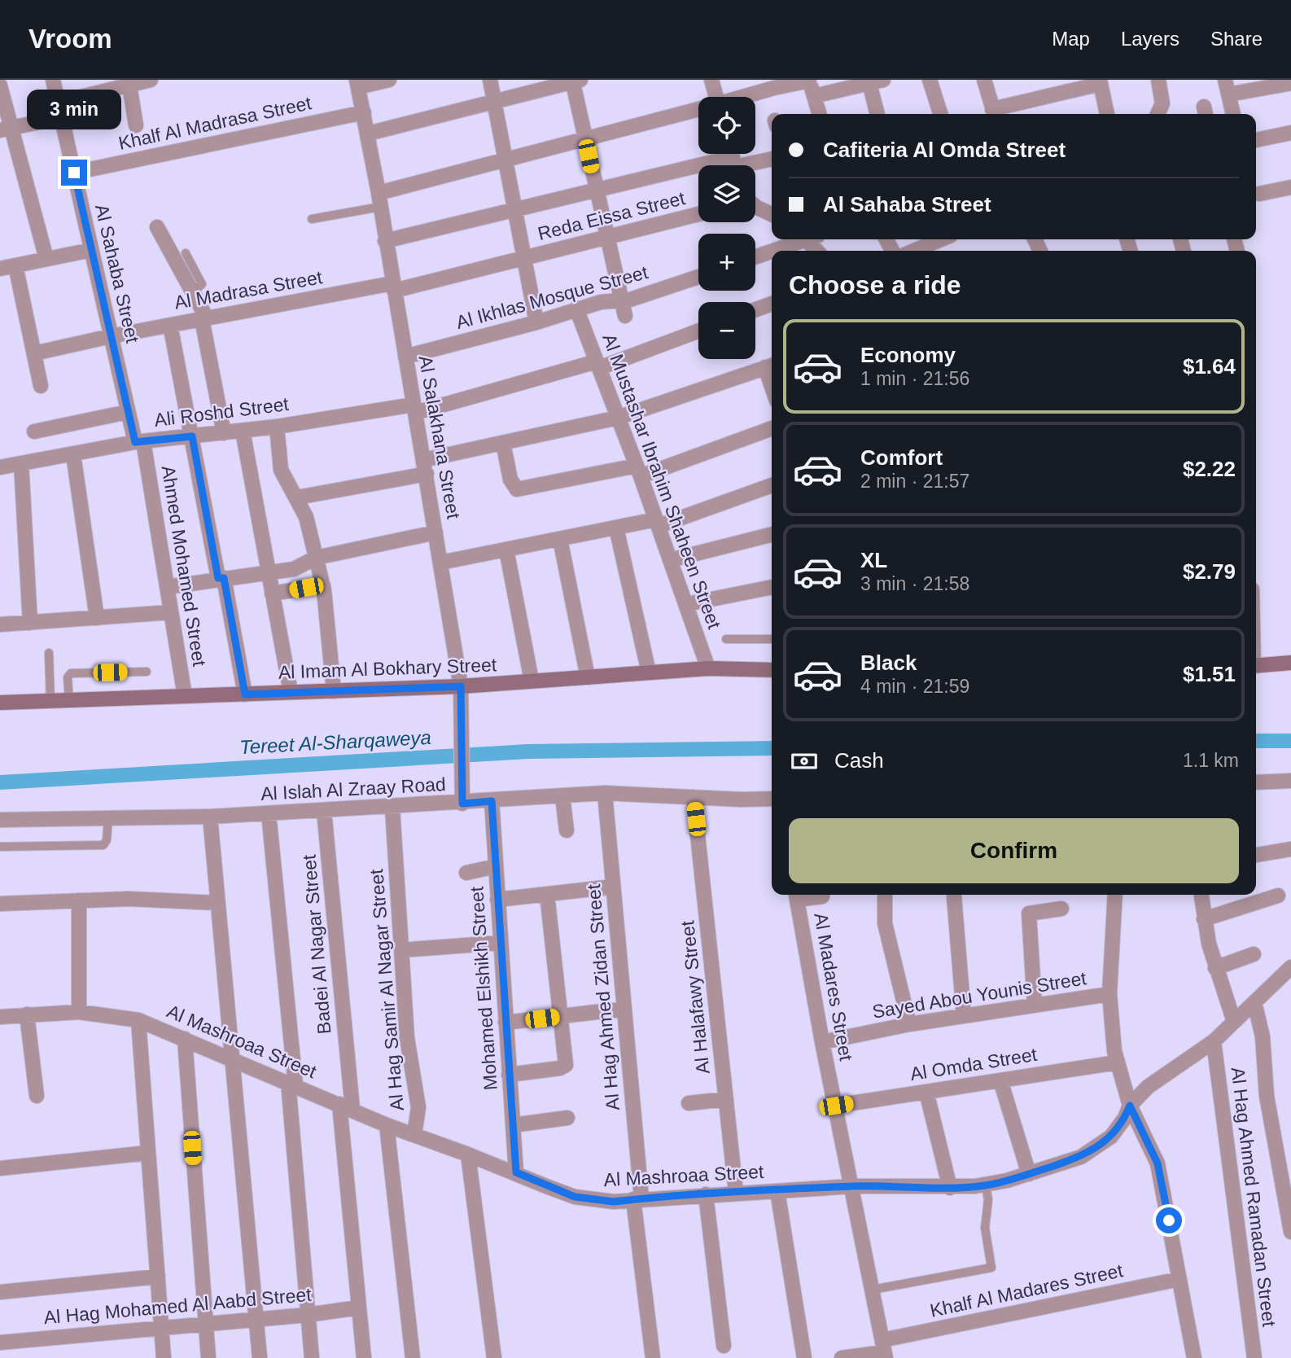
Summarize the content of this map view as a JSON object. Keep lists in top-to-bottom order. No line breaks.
{"streets":{"street":["Khalf Al Madrasa Street","Reda Eissa Street","Al Sahaba Street","Al Madrasa Street","Al Ikhlas Mosque Street","Ali Roshd Street","Al Salakhana Street","Al Mustashar Ibrahim Shaheen Street","Ahmed Mohamed Street","Al Imam Al Bokhary Street","Al Islah Al Zraay Road","Badei Al Nagar Street","Al Madares Street","Mohamed Elshikh Street","Al Hag Samir Al Nagar Street","Sayed Abou Younis Street","Al Hag Ahmed Zidan Street","Al Halafawy Street","Al Mashroaa Street","Al Omda Street","Al Hag Ahmed Ramadan Street","Khalf Al Madares Street","Al Hag Mohamed Al Aabd Street"]},"crossings":[["Khalf Al Madrasa Street","Al Sahaba Street"],["Khalf Al Madrasa Street","Al Salakhana Street"],["Reda Eissa Street","Al Madrasa Street"],["Reda Eissa Street","Al Salakhana Street"],["Al Sahaba Street","Al Madrasa Street"],["Al Sahaba Street","Ali Roshd Street"],["Al Sahaba Street","Ahmed Mohamed Street"],["Al Madrasa Street","Al Salakhana Street"],["Al Ikhlas Mosque Street","Al Salakhana Street"],["Al Ikhlas Mosque Street","Al Mustashar Ibrahim Shaheen Street"],["Ali Roshd Street","Al Salakhana Street"],["Ali Roshd Street","Al Mustashar Ibrahim Shaheen Street"],["Ali Roshd Street","Ahmed Mohamed Street"],["Al Salakhana Street","Al Imam Al Bokhary Street"],["Al Salakhana Street","Al Islah Al Zraay Road"],["Al Mustashar Ibrahim Shaheen Street","Al Imam Al Bokhary Street"],["Ahmed Mohamed Street","Al Imam Al Bokhary Street"],["Al Islah Al Zraay Road","Badei Al Nagar Street"],["Al Islah Al Zraay Road","Mohamed Elshikh Street"],["Al Islah Al Zraay Road","Al Hag Samir Al Nagar Street"],["Al Islah Al Zraay Road","Al Hag Ahmed Zidan Street"],["Al Islah Al Zraay Road","Al Halafawy Street"],["Badei Al Nagar Street","Al Mashroaa Street"],["Badei Al Nagar Street","Al Hag Mohamed Al Aabd Street"],["Al Madares Street","Sayed Abou Younis Street"],["Al Madares Street","Al Mashroaa Street"],["Al Madares Street","Al Omda Street"],["Al Madares Street","Khalf Al Madares Street"],["Mohamed Elshikh Street","Al Mashroaa Street"],["Al Hag Samir Al Nagar Street","Al Mashroaa Street"],["Al Hag Ahmed Zidan Street","Al Mashroaa Street"],["Al Halafawy Street","Al Mashroaa Street"],["Al Mashroaa Street","Al Hag Ahmed Ramadan Street"]],"water":["Tereet Al-Sharqaweya"],"page":{"header":"Vroom","nav":["Map","Layers","Share"],"bubble":"3 min","map_buttons":["+","−"],"banner":["Cafiteria Al Omda Street","Al Sahaba Street"],"heading":"Choose a ride","list":[{"name":"Economy","note":"1 min · 21:56","value":"$1.64"},{"name":"Comfort","note":"2 min · 21:57","value":"$2.22"},{"name":"XL","note":"3 min · 21:58","value":"$2.79"},{"name":"Black","note":"4 min · 21:59","value":"$1.51"}],"pay":["Cash","1.1 km"],"buttons":"Confirm"}}
